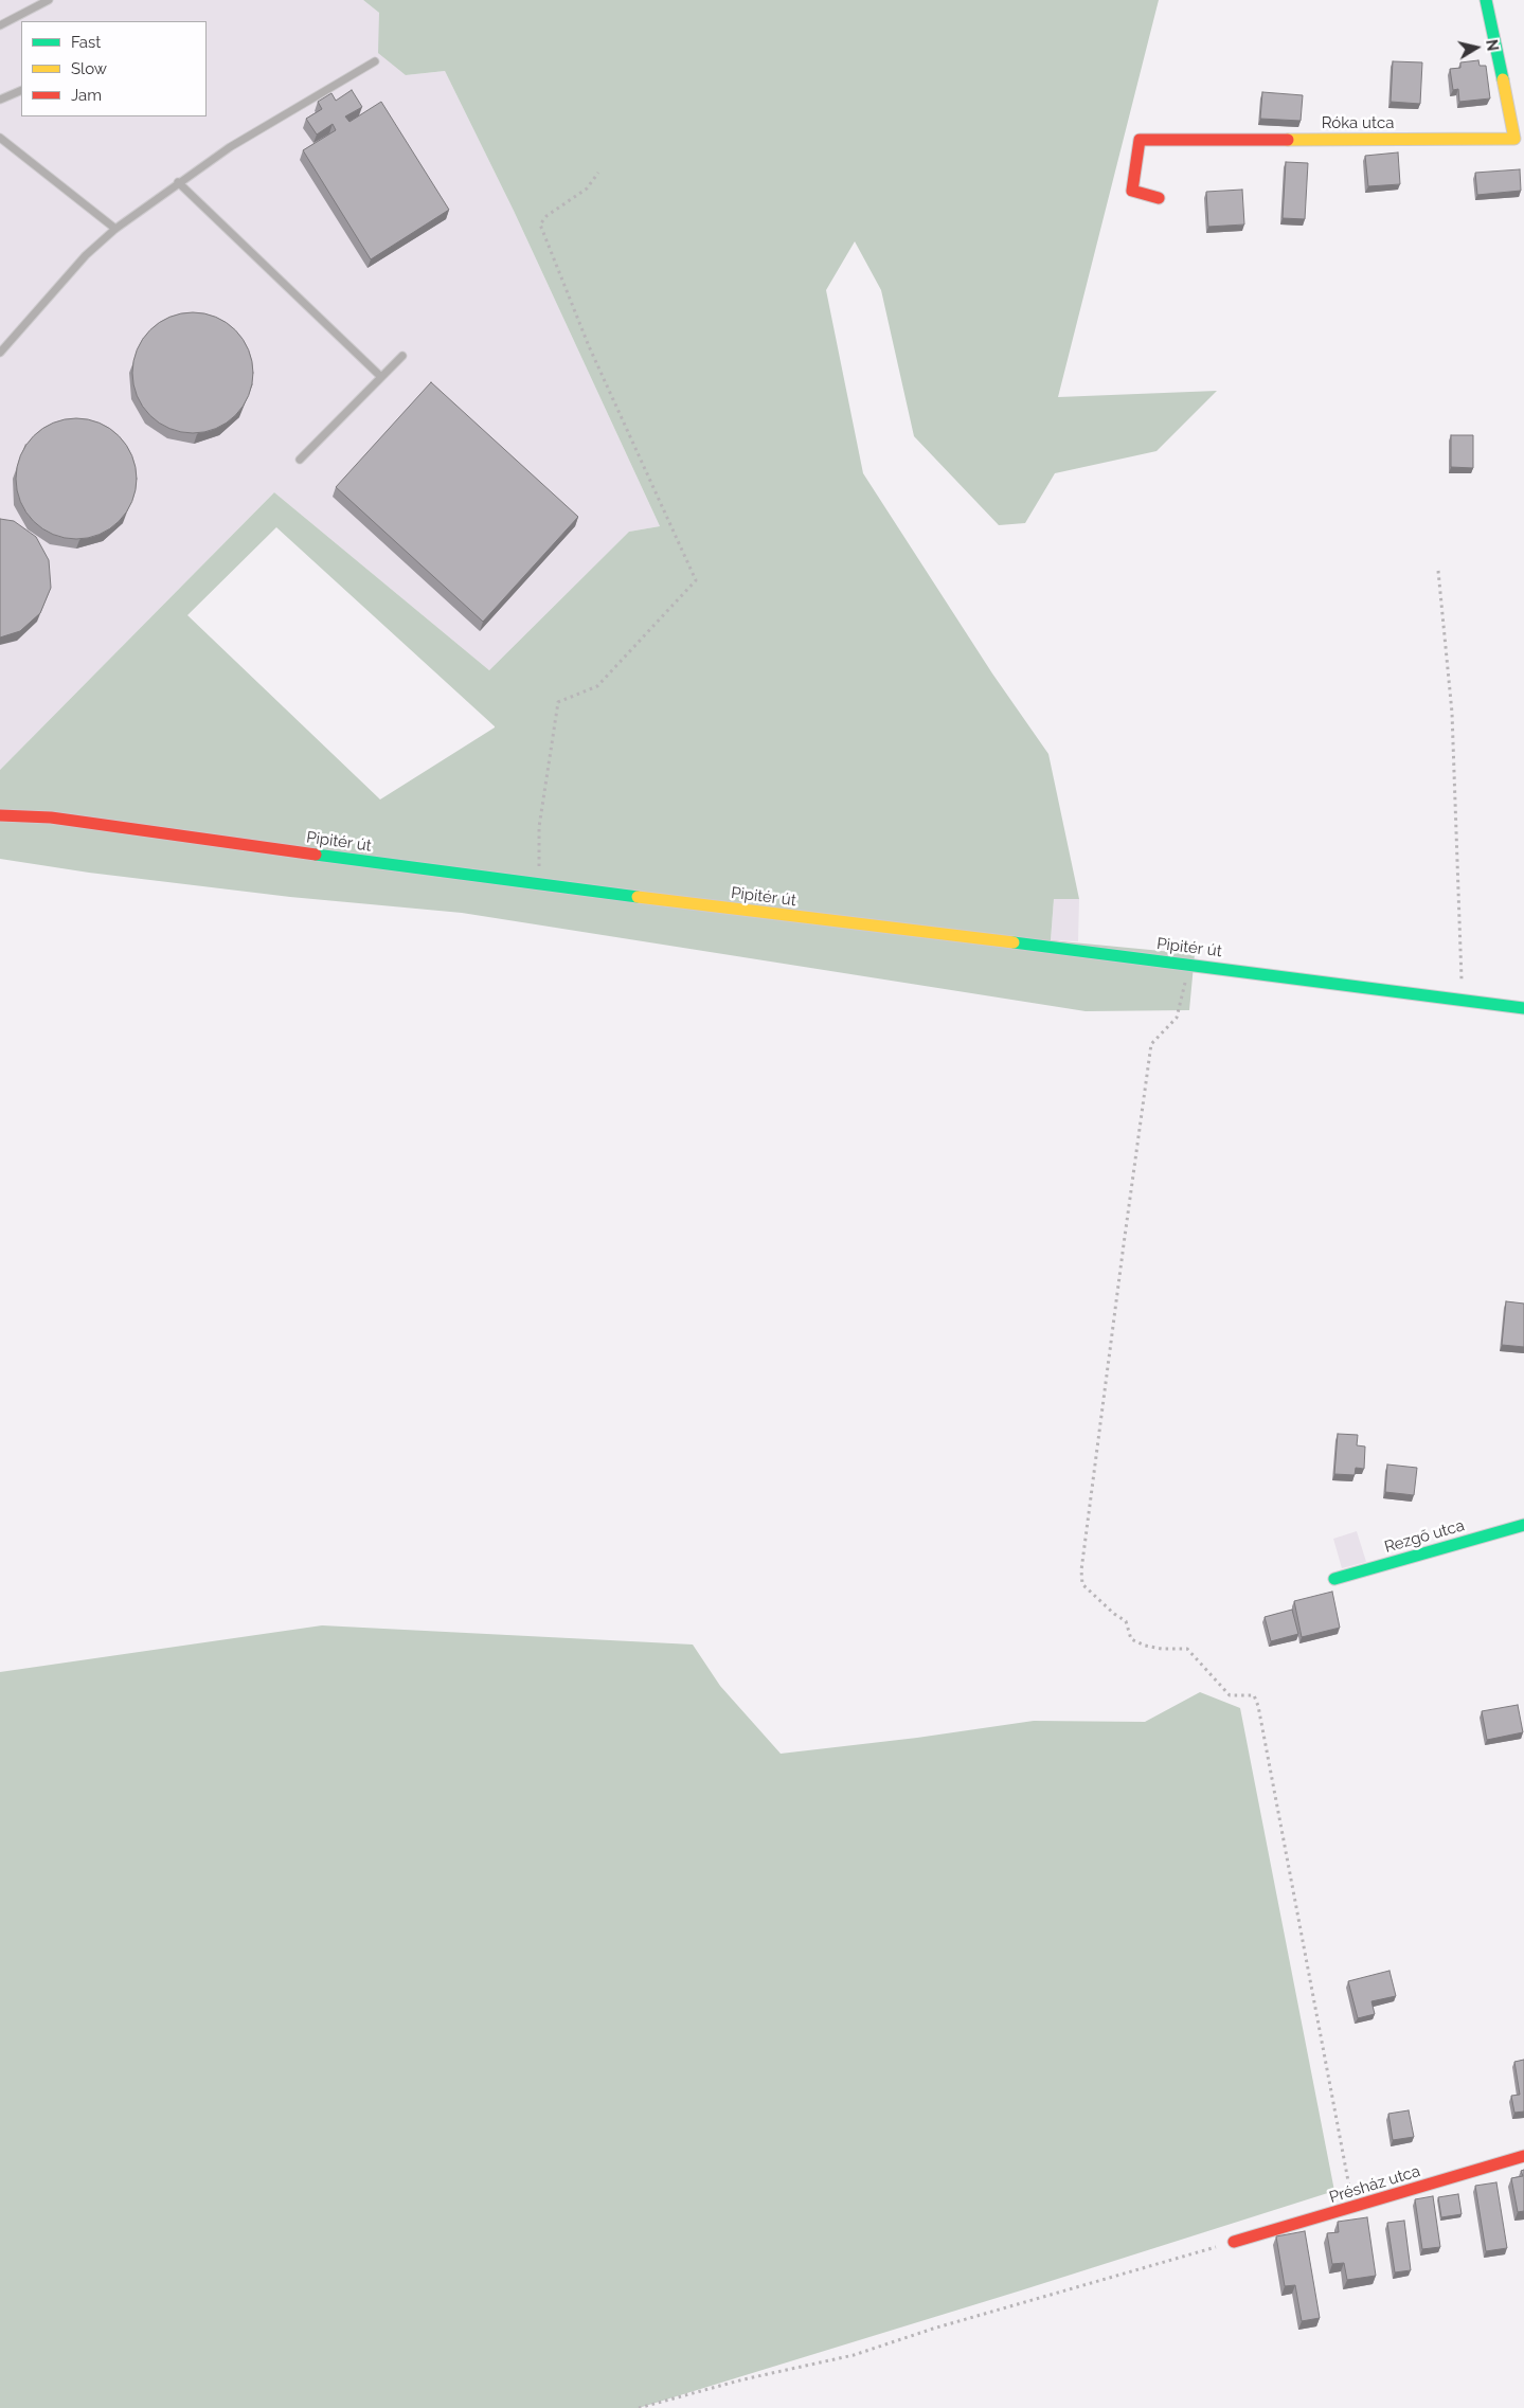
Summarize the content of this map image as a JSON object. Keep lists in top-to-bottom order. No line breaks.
{"streets":{"street":["Róka utca","Pipitér út","Rezgő utca","Présház utca"]},"legend":["Fast","Slow","Jam"],"north":"right"}
